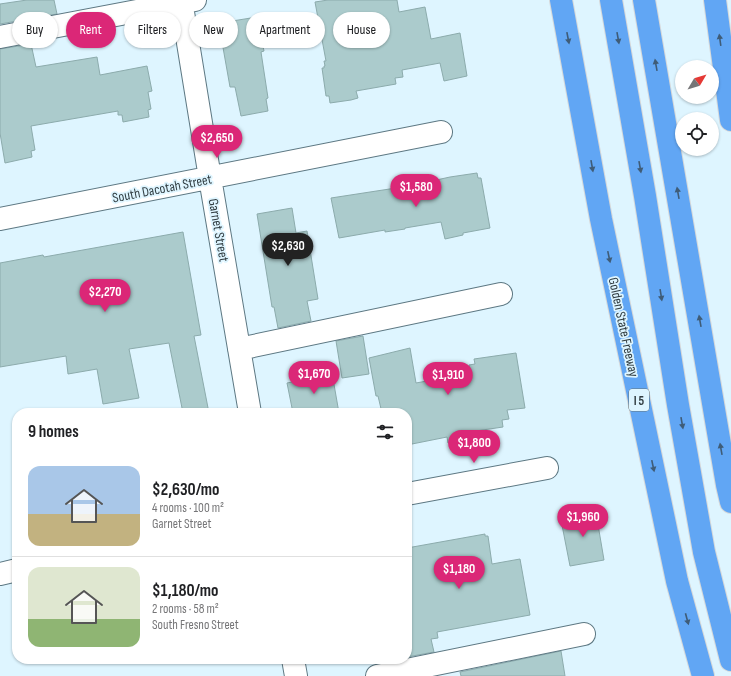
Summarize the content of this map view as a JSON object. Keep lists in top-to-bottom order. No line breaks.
{"streets":{"highway":["Golden State Freeway","I 5"],"street":["South Dacotah Street","Garnet Street"]},"crossings":[["South Dacotah Street","Garnet Street"]],"north":"top right","page":{"chip":["Buy","Rent","Filters","New","Apartment","House"],"price":["$2,650","$1,580","$2,630","$2,270","$1,670","$1,910","$1,800","$1,960","$1,180"],"heading":"9 homes","list":[{"name":"$2,630/mo","note":"4 rooms · 100 m² · Garnet Street"},{"name":"$1,180/mo","note":"2 rooms · 58 m² · South Fresno Street"}]}}
